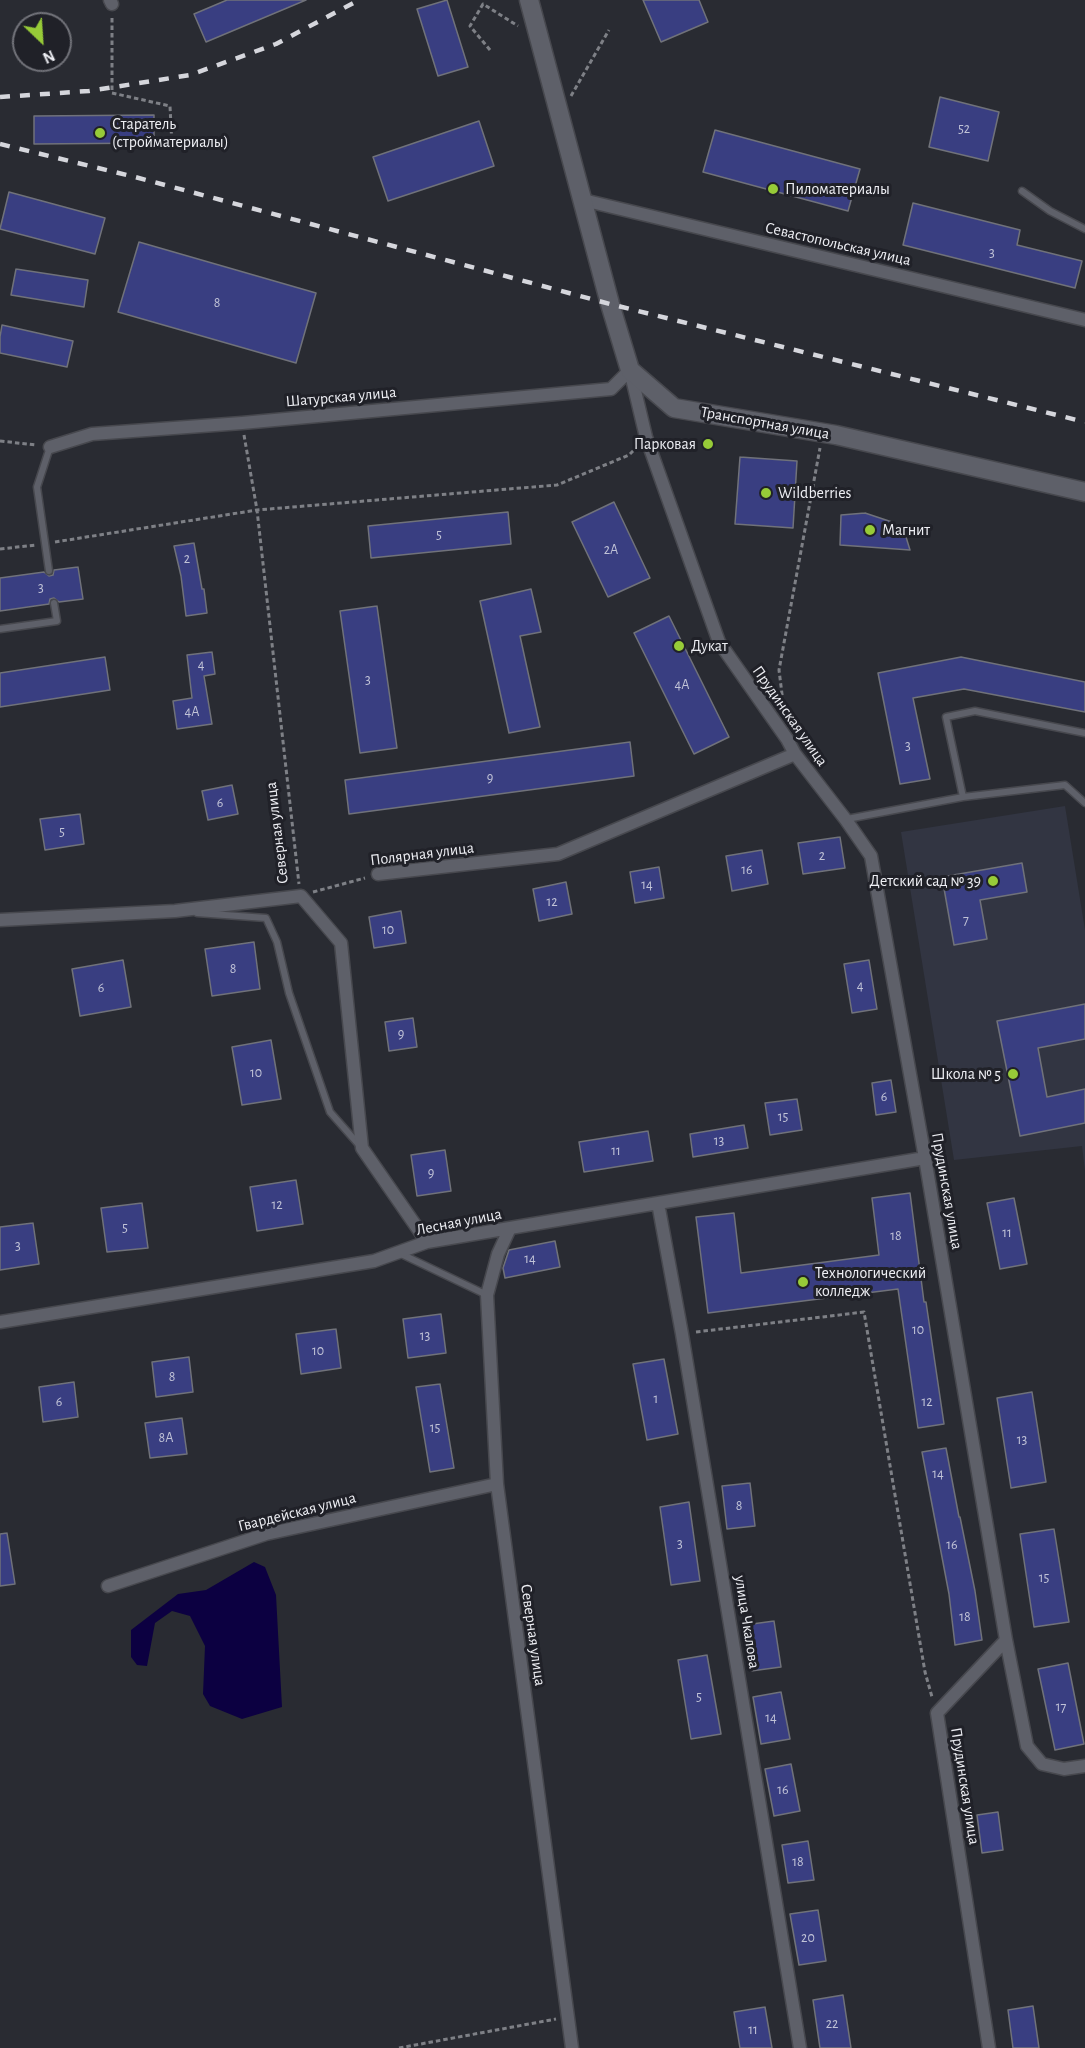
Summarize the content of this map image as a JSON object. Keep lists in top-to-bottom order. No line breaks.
{"streets":{"street":["Севастопольская улица","Шатурская улица","Транспортная улица","Прудинская улица","Северная улица","Полярная улица","Лесная улица","Гвардейская улица","улица Чкалова"]},"crossings":[["Шатурская улица","Транспортная улица"],["Шатурская улица","Прудинская улица"],["Шатурская улица","Северная улица"],["Транспортная улица","Прудинская улица"],["Прудинская улица","Полярная улица"],["Прудинская улица","Лесная улица"],["Северная улица","Полярная улица"],["Северная улица","Лесная улица"],["Северная улица","Гвардейская улица"],["Лесная улица","улица Чкалова"]],"places":["Старатель (стройматериалы)","Пиломатериалы","Парковая","Wildberries","Магнит","Дукат","Детский сад № 39","Школа № 5","Технологический колледж"],"house_numbers":["52","3","8","5","2А","2","3","4","3","4А","4А","3","9","6","5","2","16","14","12","7","10","8","4","6","9","10","6","15","13","11","9","12","5","11","18","3","14","10","13","10","8","1","6","12","15","8А","13","14","8","3","16","15","18","5","17","14","16","18","20","22","11"],"north":"bottom right"}
